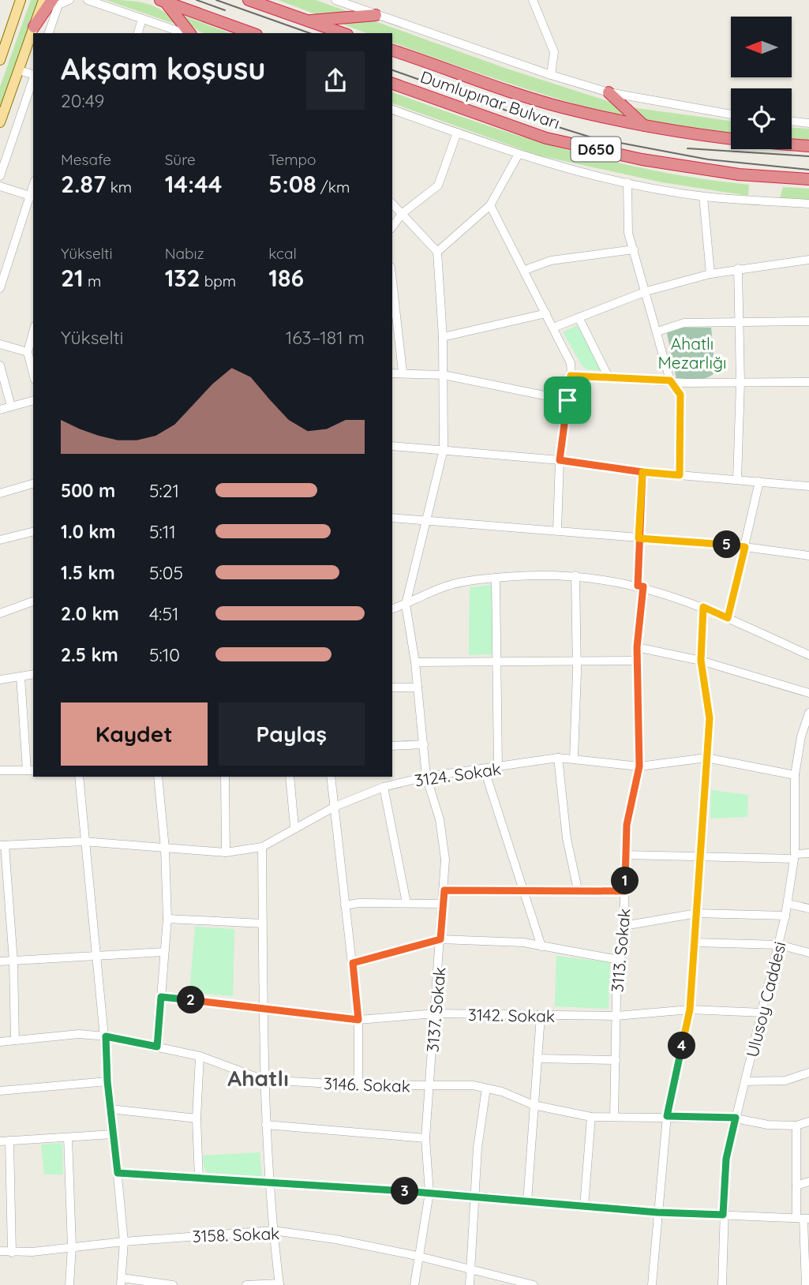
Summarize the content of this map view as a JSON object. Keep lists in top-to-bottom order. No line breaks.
{"streets":{"highway":["Dumlupınar Bulvarı","D650"],"street":["3124. Sokak","3113. Sokak","Ulusoy Caddesi","3137. Sokak","3142. Sokak","3146. Sokak","3158. Sokak"]},"crossings":[["3124. Sokak","3113. Sokak"],["3124. Sokak","Ulusoy Caddesi"],["3124. Sokak","3137. Sokak"],["3113. Sokak","3142. Sokak"],["3113. Sokak","3146. Sokak"],["Ulusoy Caddesi","3142. Sokak"],["Ulusoy Caddesi","3146. Sokak"],["3137. Sokak","3142. Sokak"],["3137. Sokak","3146. Sokak"],["3137. Sokak","3158. Sokak"]],"districts":["Ahatlı"],"parks":["Ahatlı Mezarlığı"],"north":"left","page":{"heading":["Akşam koşusu","20:49"],"stats":[["Mesafe","2.87 km"],["Süre","14:44"],["Tempo","5:08 /km"],["Yükselti","21 m"],["Nabız","132 bpm"],["kcal","186"]],"chart":["Yükselti","163–181 m"],"list":[{"name":"500 m","note":"5:21"},{"name":"1.0 km","note":"5:11"},{"name":"1.5 km","note":"5:05"},{"name":"2.0 km","note":"4:51"},{"name":"2.5 km","note":"5:10"}],"pins":["5","1","2","4","3"],"buttons":["Kaydet","Paylaş"]}}
